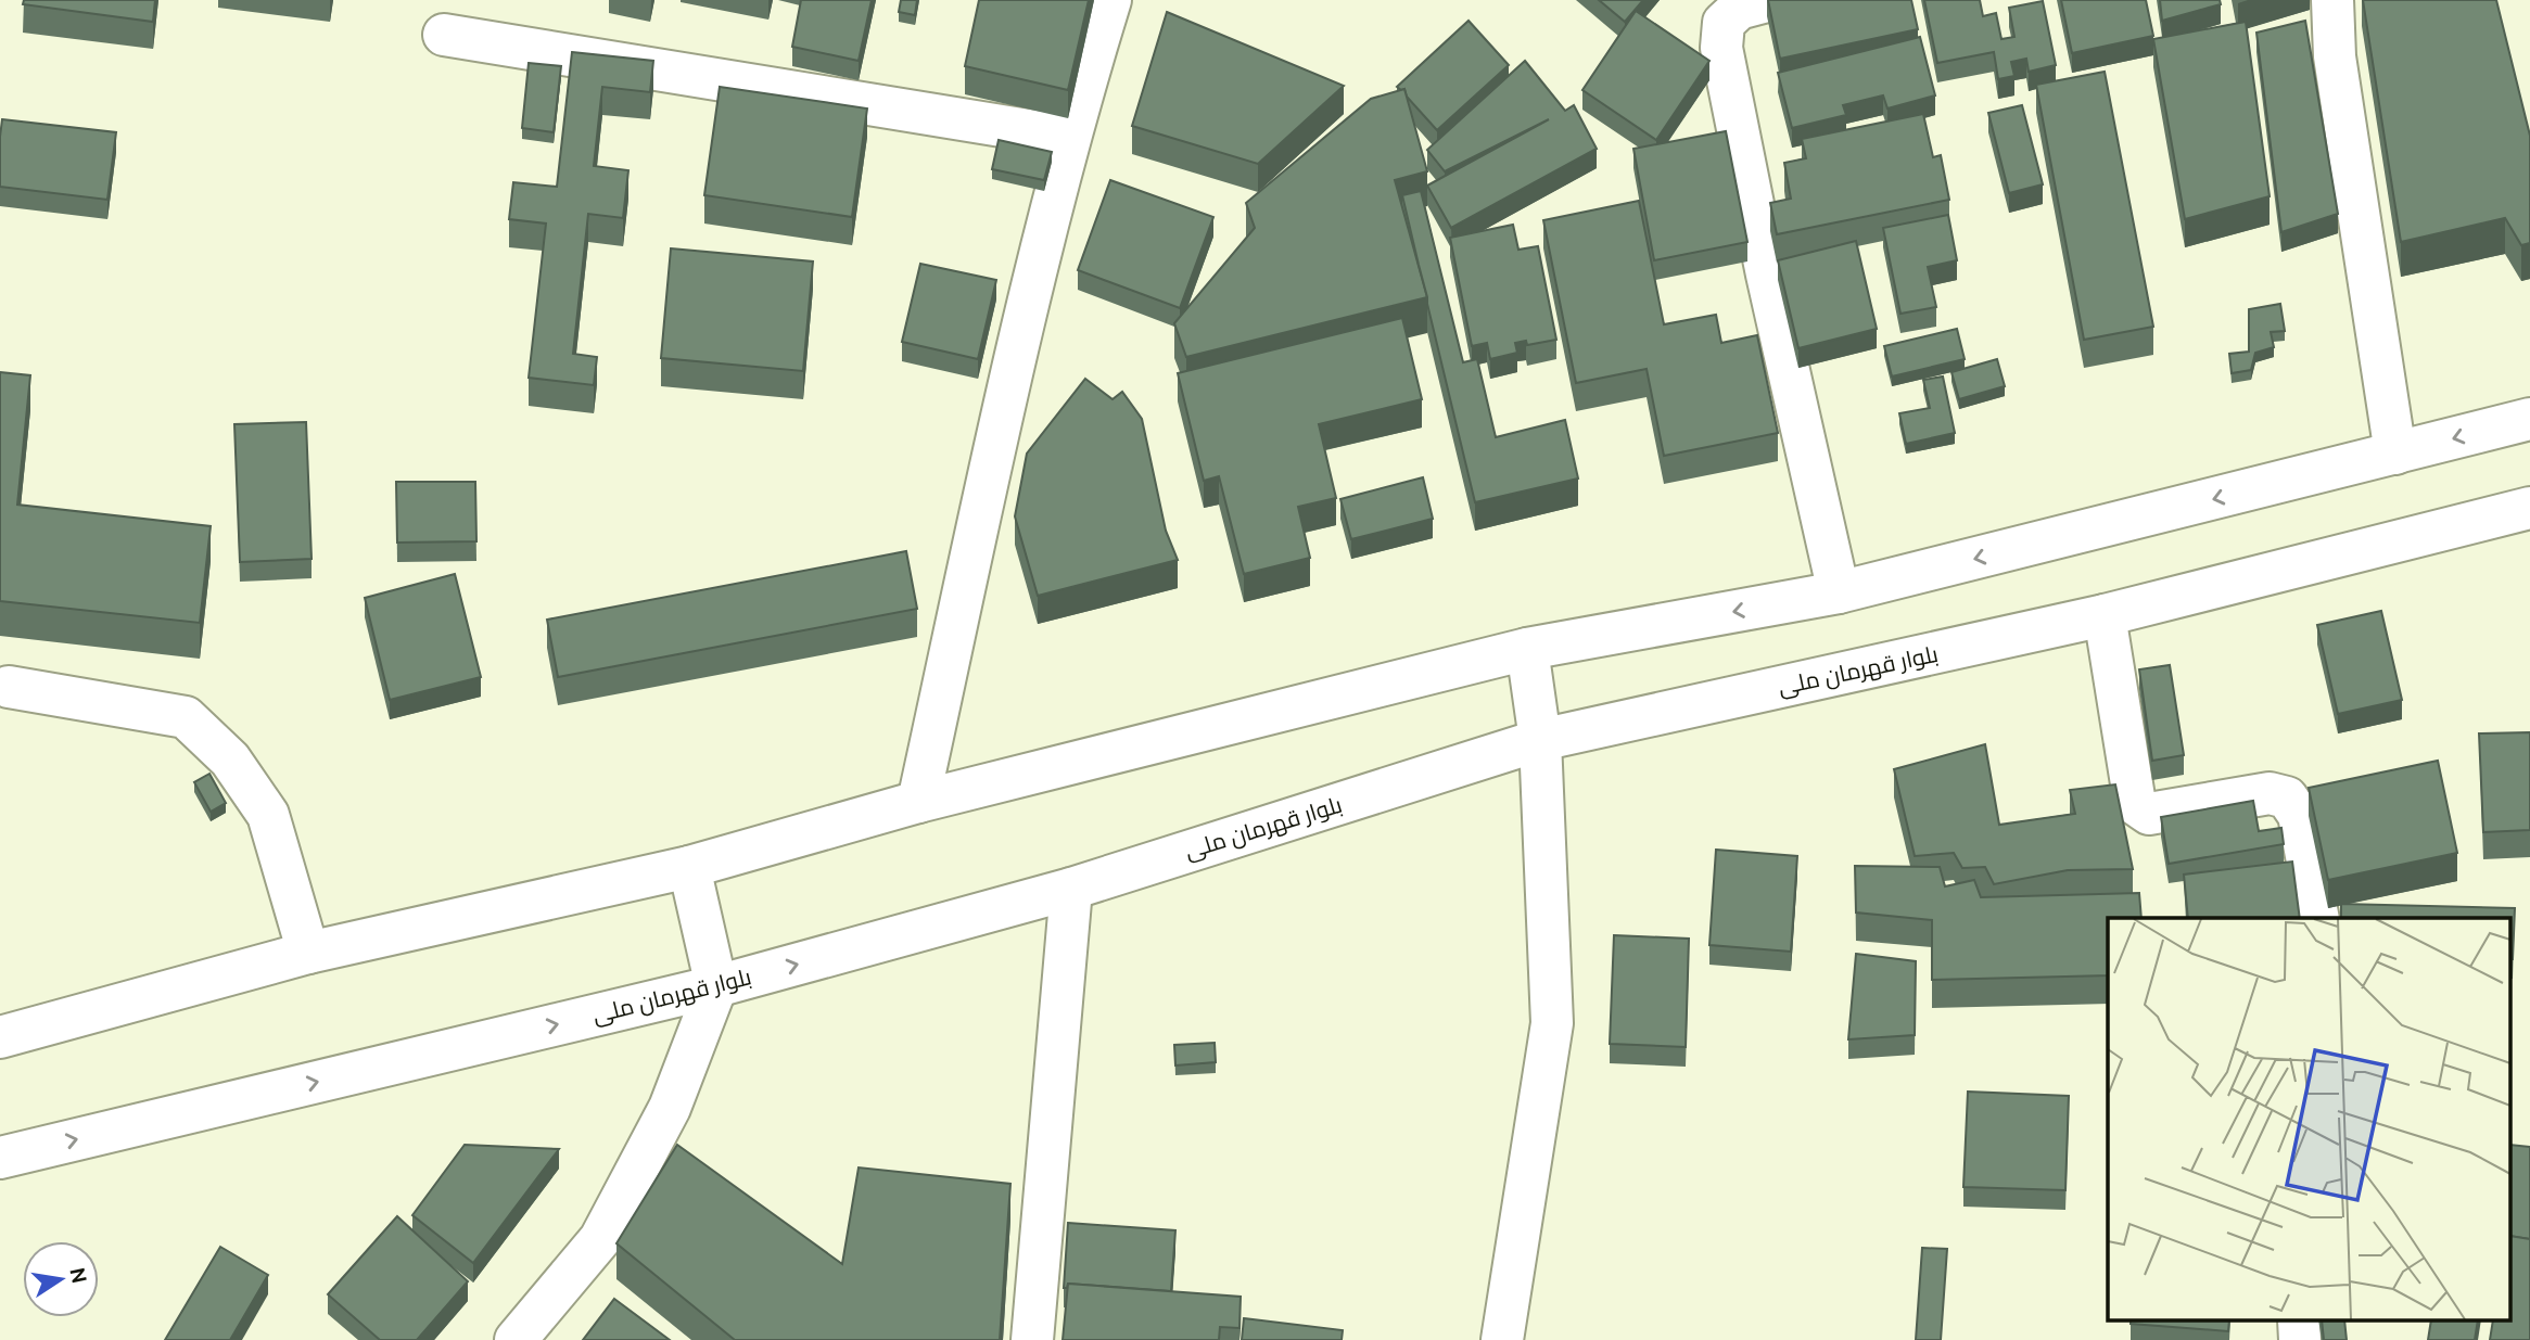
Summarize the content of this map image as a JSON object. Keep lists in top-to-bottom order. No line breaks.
{"streets":{"main road":["بلوار قهرمان ملی"]},"north":"right"}
